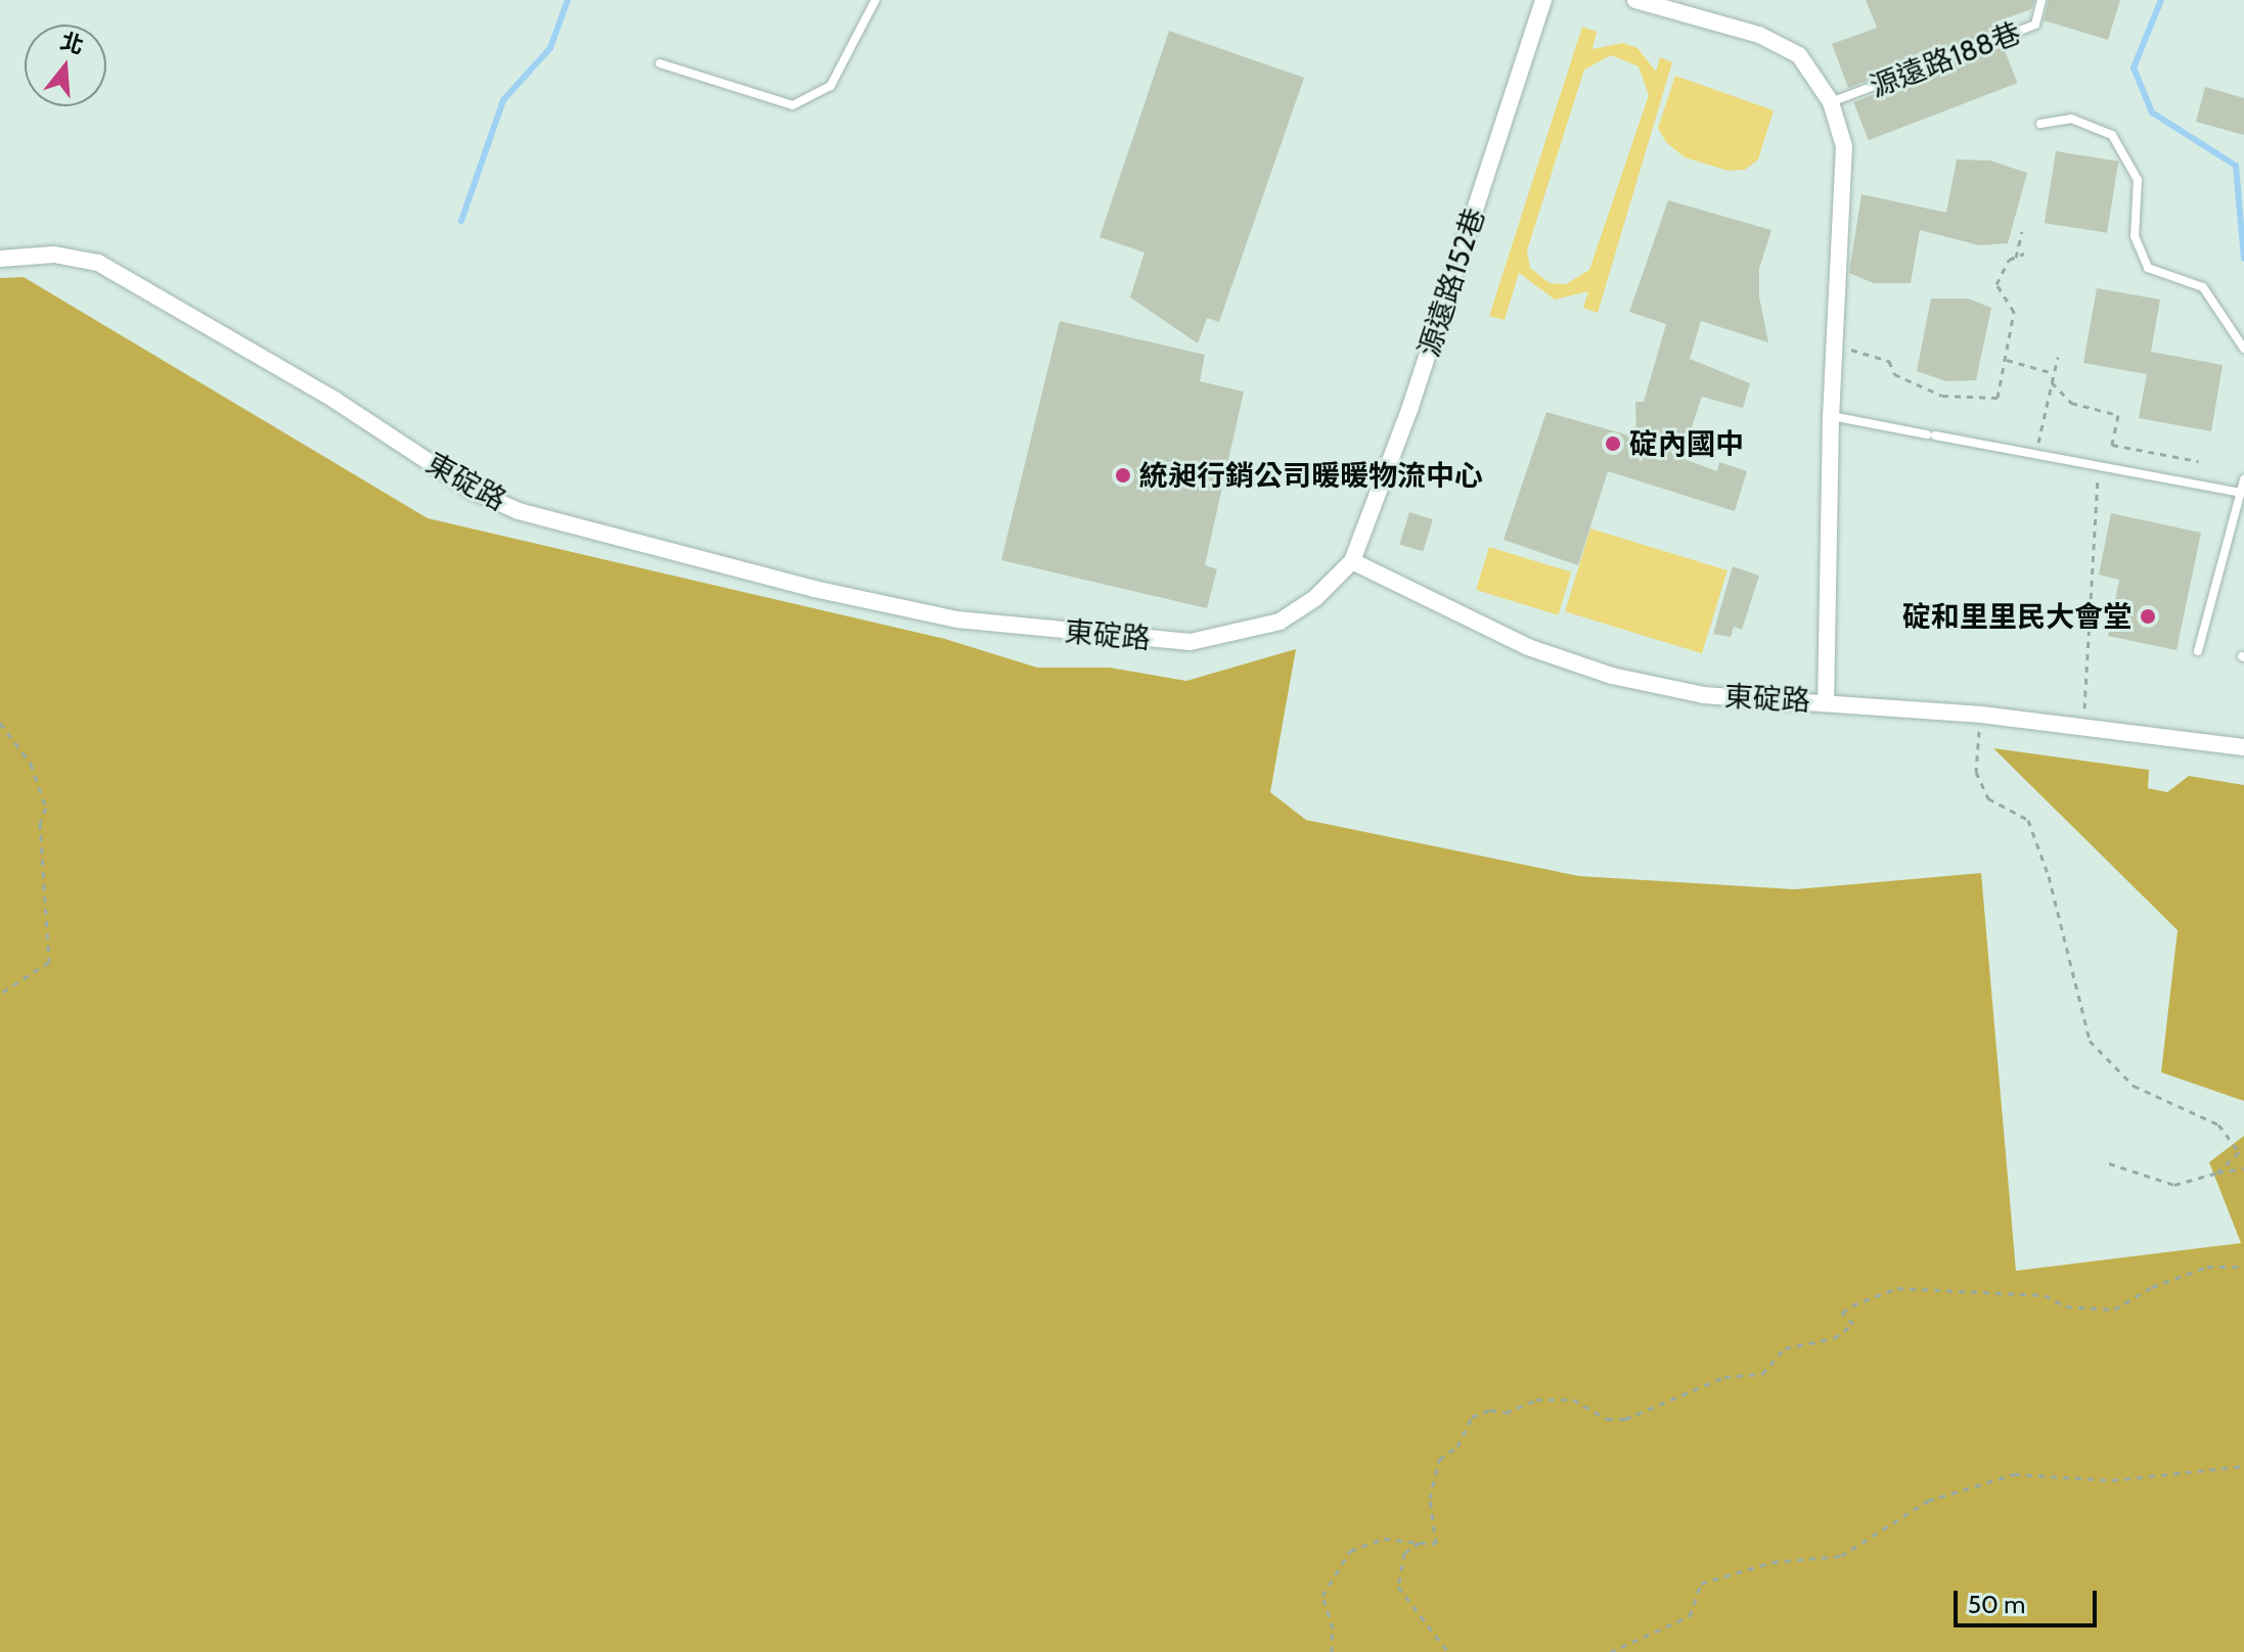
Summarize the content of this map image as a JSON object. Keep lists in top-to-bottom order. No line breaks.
{"streets":{"street":["源遠路152巷","東碇路"],"lane":["源遠路188巷"]},"crossings":[["源遠路152巷","東碇路"]],"places":["碇內國中","統昶行銷公司暖暖物流中心","碇和里里民大會堂"],"scale_bar":"50 m","north":"top"}
